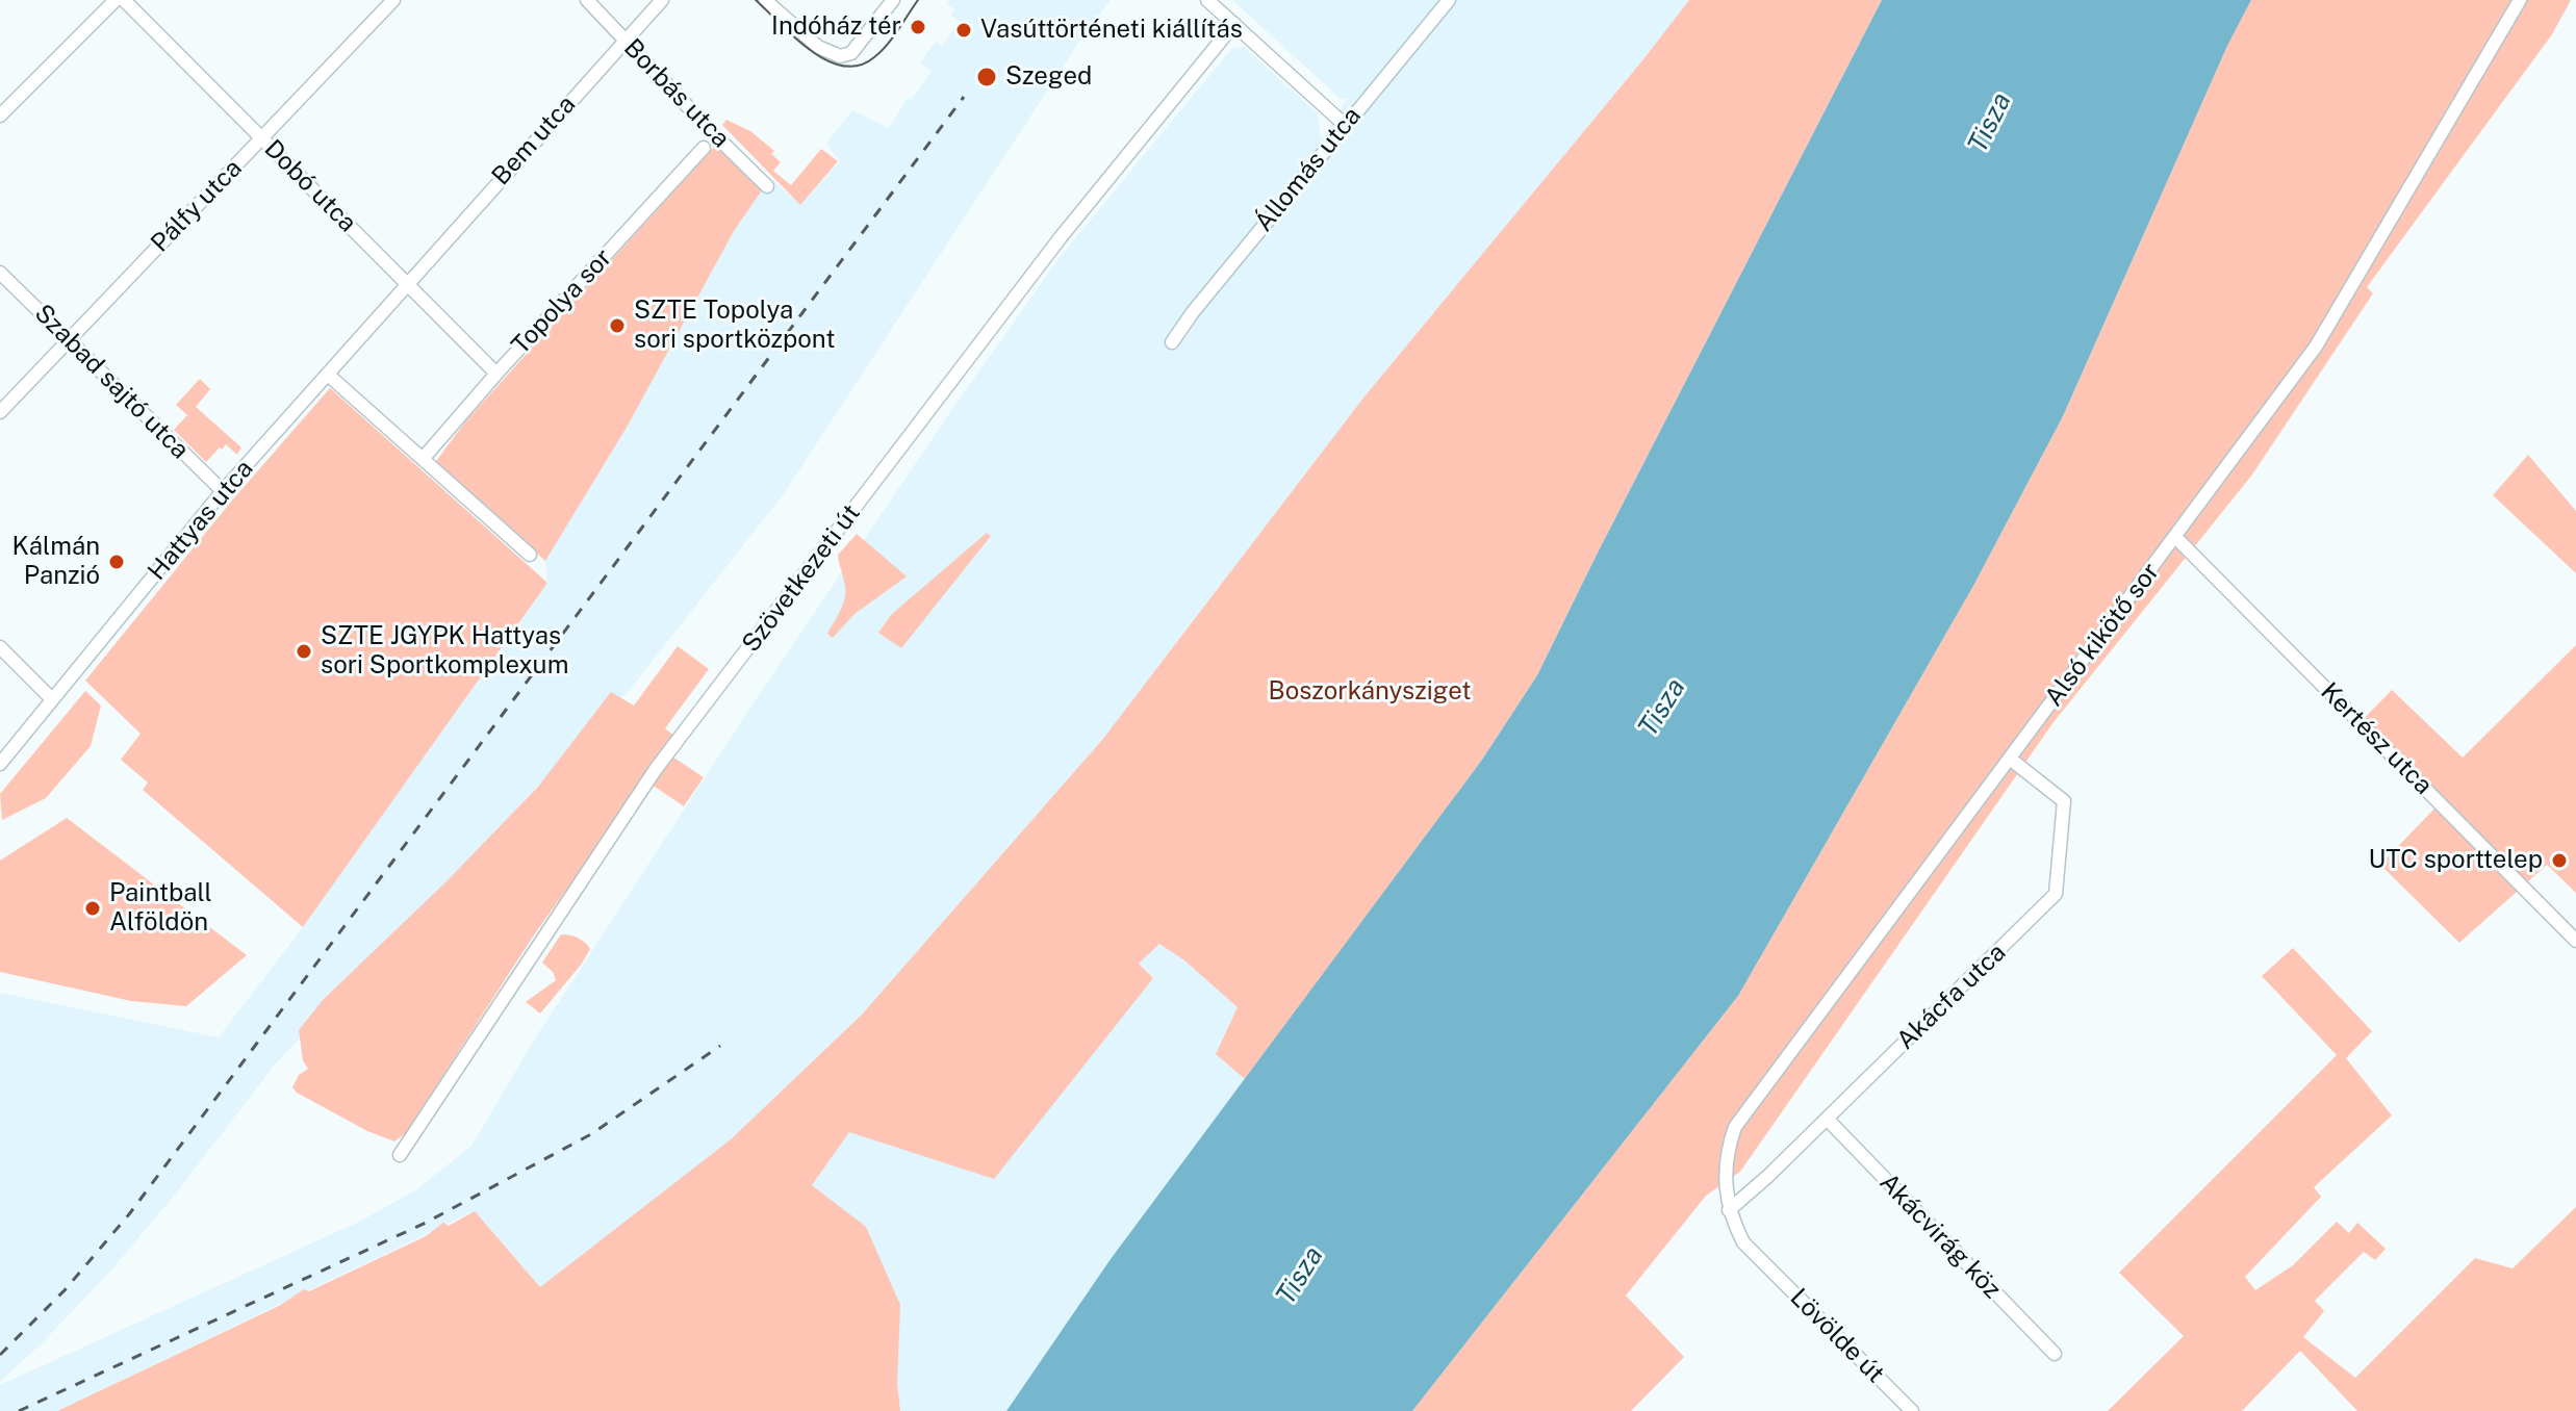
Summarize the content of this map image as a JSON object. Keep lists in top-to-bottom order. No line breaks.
{"streets":{"street":["Borbás utca","Bem utca","Állomás utca","Dobó utca","Pálfy utca","Topolya sor","Szabad sajtó utca","Hattyas utca","Szövetkezeti út","Alsó kikötő sor","Kertész utca","Akácfa utca","Akácvirág köz","Lövölde út"]},"crossings":[["Borbás utca","Bem utca"],["Bem utca","Dobó utca"],["Bem utca","Hattyas utca"],["Dobó utca","Pálfy utca"],["Dobó utca","Topolya sor"],["Dobó utca","Hattyas utca"],["Pálfy utca","Szabad sajtó utca"],["Szabad sajtó utca","Hattyas utca"],["Alsó kikötő sor","Kertész utca"],["Alsó kikötő sor","Akácfa utca"],["Alsó kikötő sor","Lövölde út"],["Akácfa utca","Akácvirág köz"]],"water":["Tisza"],"parks":["Boszorkánysziget"],"places":["Indóház tér","Vasúttörténeti kiállítás","Szeged","SZTE Topolya sori sportközpont","Kálmán Panzió","SZTE JGYPK Hattyas sori Sportkomplexum","UTC sporttelep","Paintball Alföldön"]}
